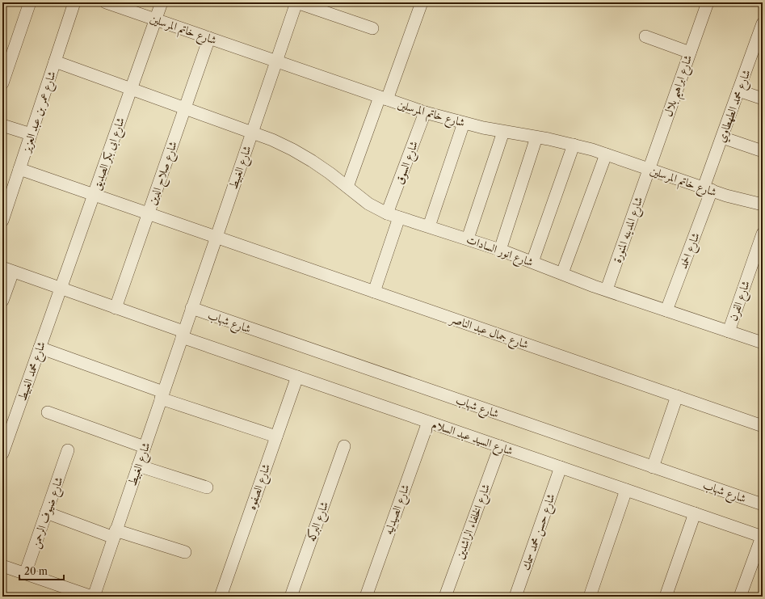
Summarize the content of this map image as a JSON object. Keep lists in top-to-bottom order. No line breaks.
{"streets":{"street":["شارع خاتم المرسلين","شارع ابراهيم بلال","شارع محمد الطهطاوي","شارع عمر بن عبد العزيز","شارع ابى بكر الصديق","شارع السوق","شارع الغبيط","شارع صلاح الدين","شارع المدينه المنورة","شارع انور السادات","شارع الحمد","شارع الفرن","شارع شهاب","شارع جمال عبد الناصر","شارع محمد الغبيط","شارع السيد عبد السلام","شارع الصفوه","شارع الصيدليه","شارع ضيوف الرحمن","شارع البركه","شارع الخلفاء الراشدين","شارع حسن محمد سمك"]},"crossings":[["شارع خاتم المرسلين","شارع ابراهيم بلال"],["شارع خاتم المرسلين","شارع محمد الطهطاوي"],["شارع خاتم المرسلين","شارع ابى بكر الصديق"],["شارع خاتم المرسلين","شارع السوق"],["شارع خاتم المرسلين","شارع الغبيط"],["شارع خاتم المرسلين","شارع صلاح الدين"],["شارع خاتم المرسلين","شارع المدينه المنورة"],["شارع خاتم المرسلين","شارع الحمد"],["شارع ابراهيم بلال","شارع المدينه المنورة"],["شارع محمد الطهطاوي","شارع الحمد"],["شارع عمر بن عبد العزيز","شارع انور السادات"],["شارع عمر بن عبد العزيز","شارع جمال عبد الناصر"],["شارع ابى بكر الصديق","شارع انور السادات"],["شارع ابى بكر الصديق","شارع جمال عبد الناصر"],["شارع ابى بكر الصديق","شارع محمد الغبيط"],["شارع السوق","شارع انور السادات"],["شارع الغبيط","شارع انور السادات"],["شارع الغبيط","شارع شهاب"],["شارع الغبيط","شارع جمال عبد الناصر"],["شارع الغبيط","شارع السيد عبد السلام"],["شارع صلاح الدين","شارع انور السادات"],["شارع صلاح الدين","شارع جمال عبد الناصر"],["شارع المدينه المنورة","شارع انور السادات"],["شارع انور السادات","شارع الحمد"],["شارع انور السادات","شارع الفرن"],["شارع السيد عبد السلام","شارع الصفوه"],["شارع السيد عبد السلام","شارع الصيدليه"],["شارع السيد عبد السلام","شارع الخلفاء الراشدين"],["شارع السيد عبد السلام","شارع حسن محمد سمك"]],"scale_bar":"20 m"}
